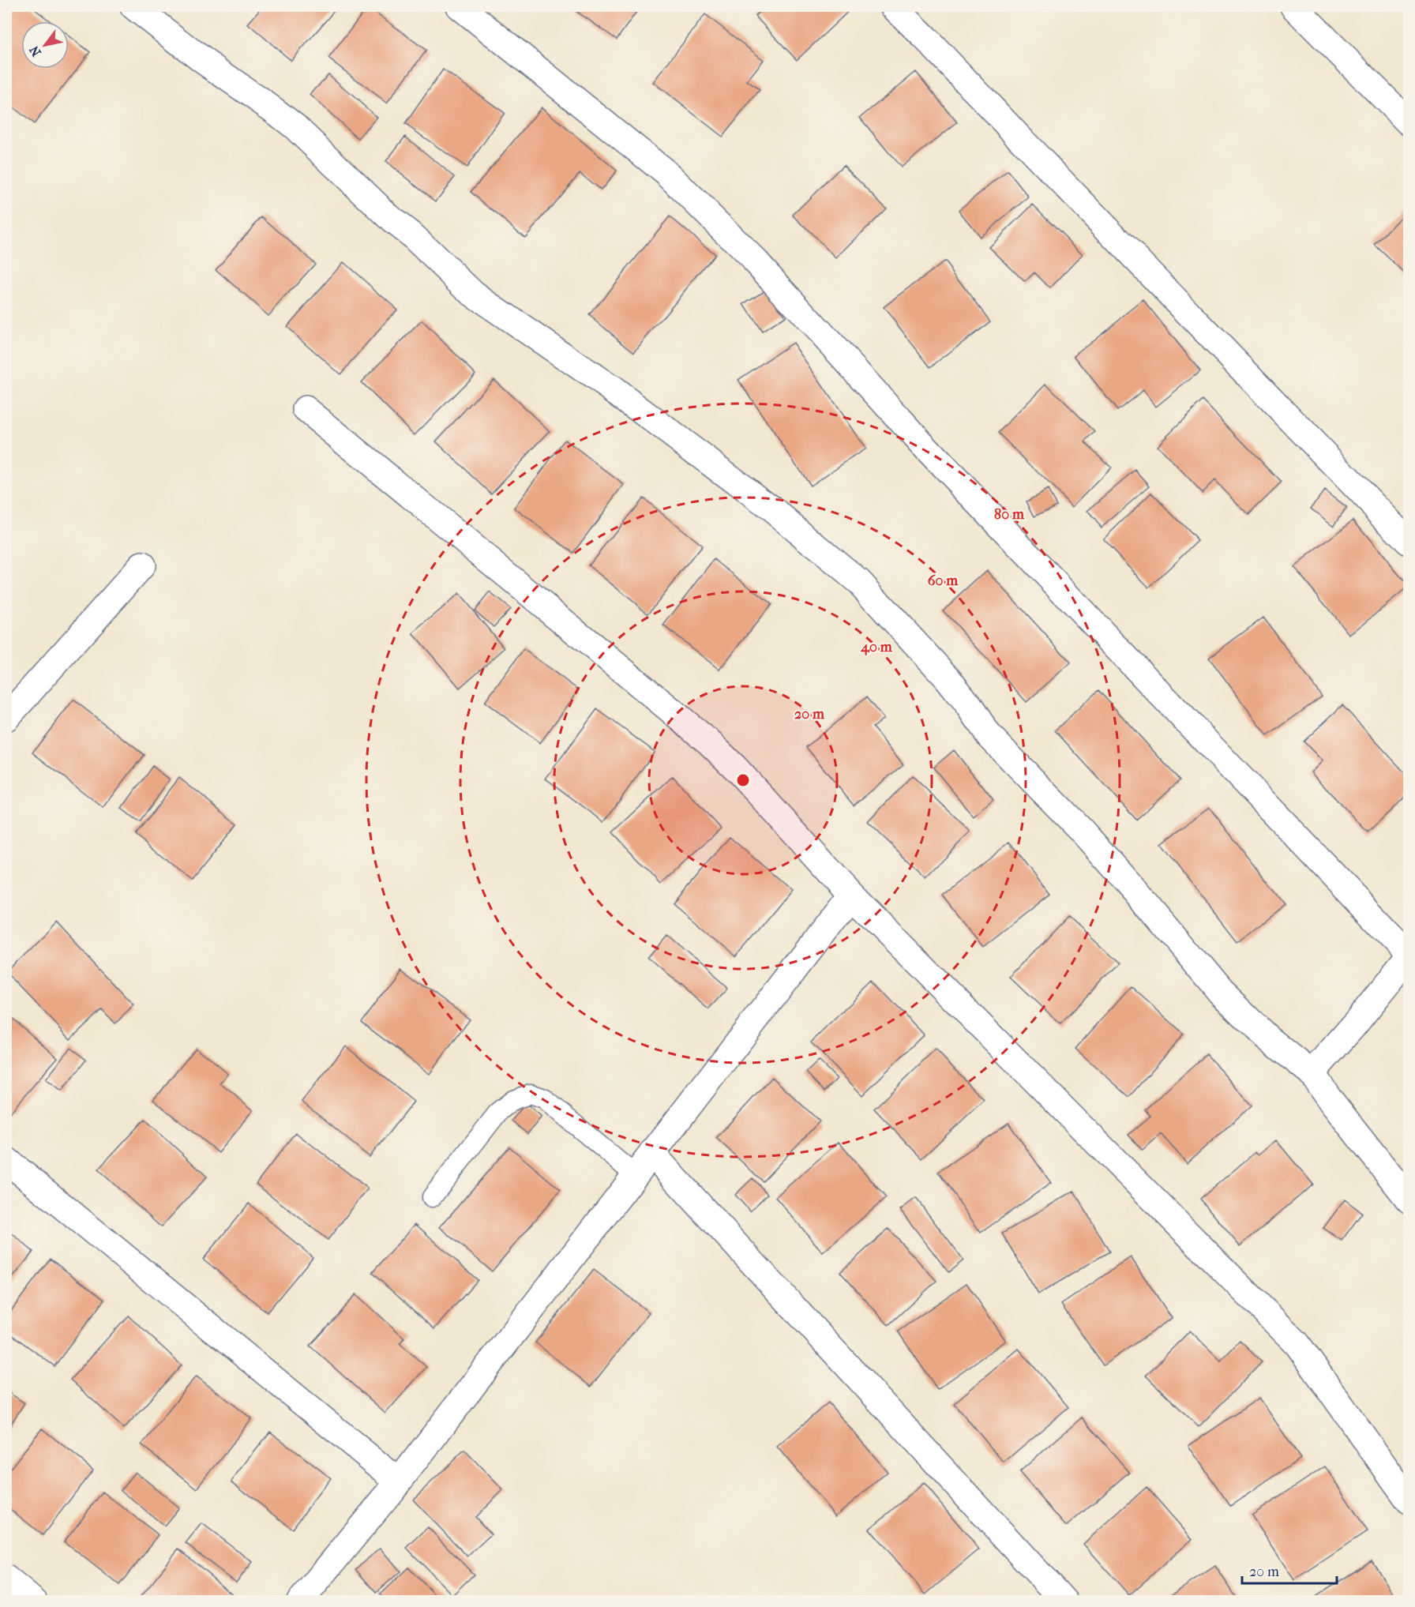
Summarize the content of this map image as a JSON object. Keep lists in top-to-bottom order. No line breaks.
{"scale_bar":"20 m","north":"bottom left","rings":["80 m","60 m","40 m","20 m"]}
